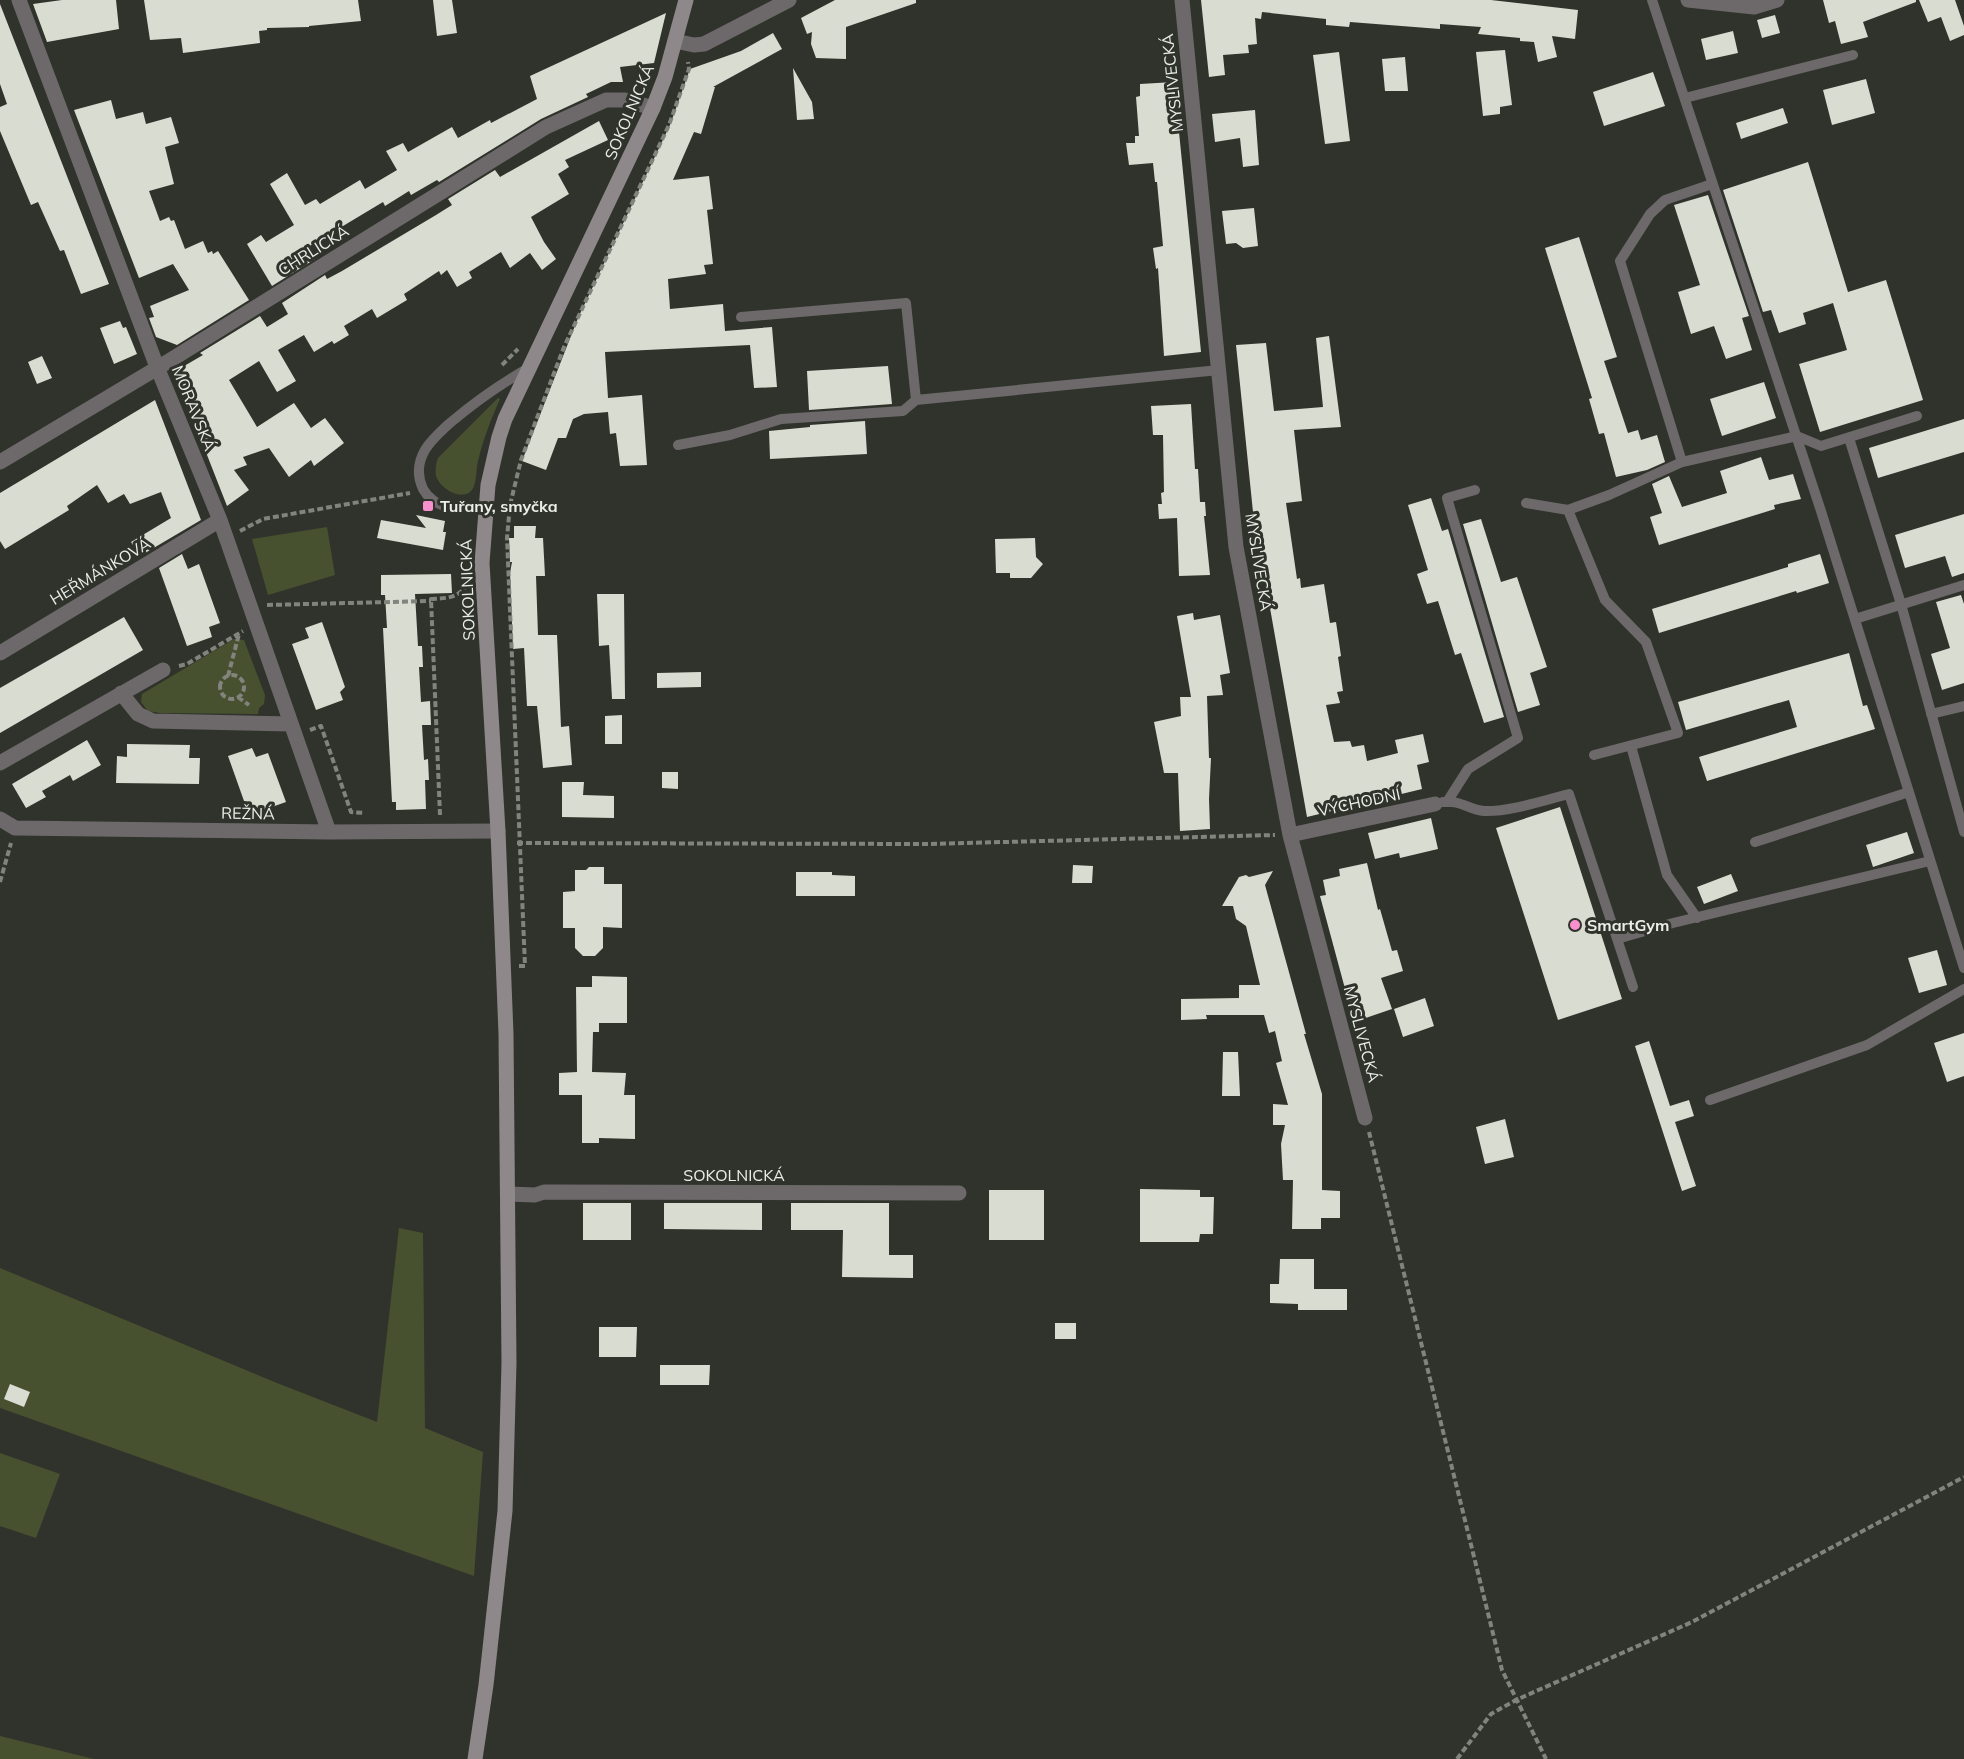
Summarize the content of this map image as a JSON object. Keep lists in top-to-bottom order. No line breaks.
{"streets":{"main road":["SOKOLNICKÁ"],"street":["MYSLIVECKÁ","CHRLICKÁ","MORAVSKÁ","HEŘMÁNKOVÁ","VÝCHODNÍ","REŽNÁ"]},"crossings":[["MYSLIVECKÁ","VÝCHODNÍ"],["SOKOLNICKÁ","CHRLICKÁ"],["SOKOLNICKÁ","REŽNÁ"],["CHRLICKÁ","MORAVSKÁ"],["MORAVSKÁ","HEŘMÁNKOVÁ"],["MORAVSKÁ","REŽNÁ"]],"places":{"transit":["Tuřany, smyčka"],"other":["SmartGym"]}}
